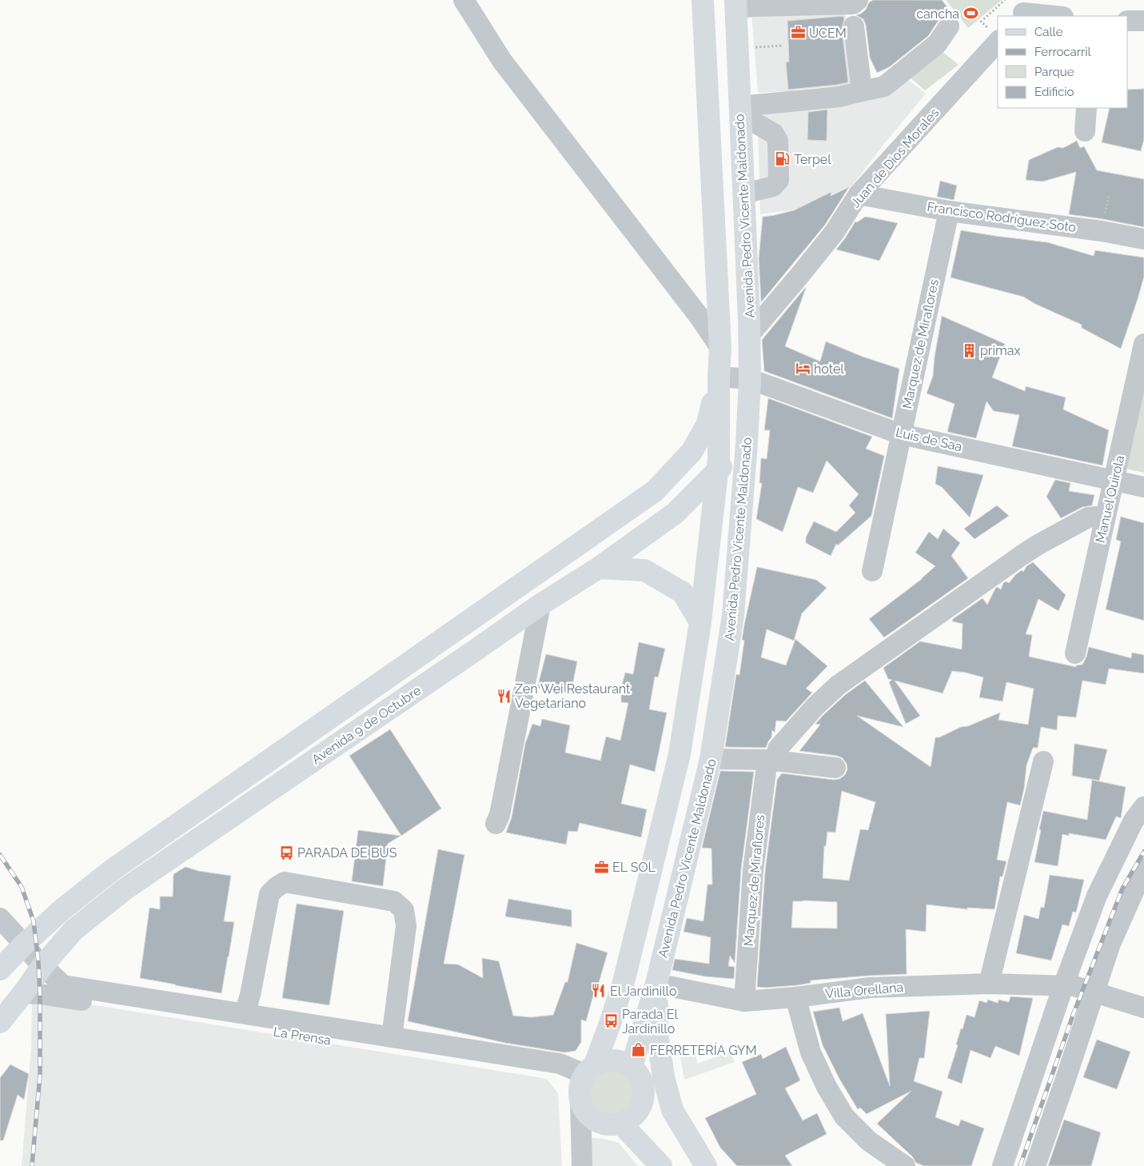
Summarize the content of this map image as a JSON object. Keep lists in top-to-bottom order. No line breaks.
{"streets":{"main road":["Avenida Pedro Vicente Maldonado","Avenida 9 de Octubre"],"street":["Juan de Dios Morales","Francisco Rodríguez Soto","Marquez de Miraflores","Luis de Saa","Manuel Quirola","Villa Orellana","La Prensa"]},"crossings":[["Juan de Dios Morales","Avenida Pedro Vicente Maldonado"],["Juan de Dios Morales","Francisco Rodríguez Soto"],["Avenida Pedro Vicente Maldonado","Luis de Saa"],["Avenida Pedro Vicente Maldonado","Avenida 9 de Octubre"],["Avenida Pedro Vicente Maldonado","Villa Orellana"],["Avenida Pedro Vicente Maldonado","La Prensa"],["Francisco Rodríguez Soto","Marquez de Miraflores"],["Marquez de Miraflores","Luis de Saa"],["Marquez de Miraflores","Manuel Quirola"],["Marquez de Miraflores","Villa Orellana"],["Luis de Saa","Manuel Quirola"],["Luis de Saa","Avenida 9 de Octubre"],["Avenida 9 de Octubre","La Prensa"]],"places":{"sports":["cancha"],"office":["UCEM","EL SOL"],"fuel station":["Terpel"],"building":["primax"],"hotel":["hotel"],"restaurant":["Zen Wei Restaurant Vegetariano","El Jardinillo"],"bus stop":["PARADA DE BUS","Parada El Jardinillo"],"shop":["FERRETERÍA GYM"]},"legend":["Calle","Ferrocarril","Parque","Edificio"]}
